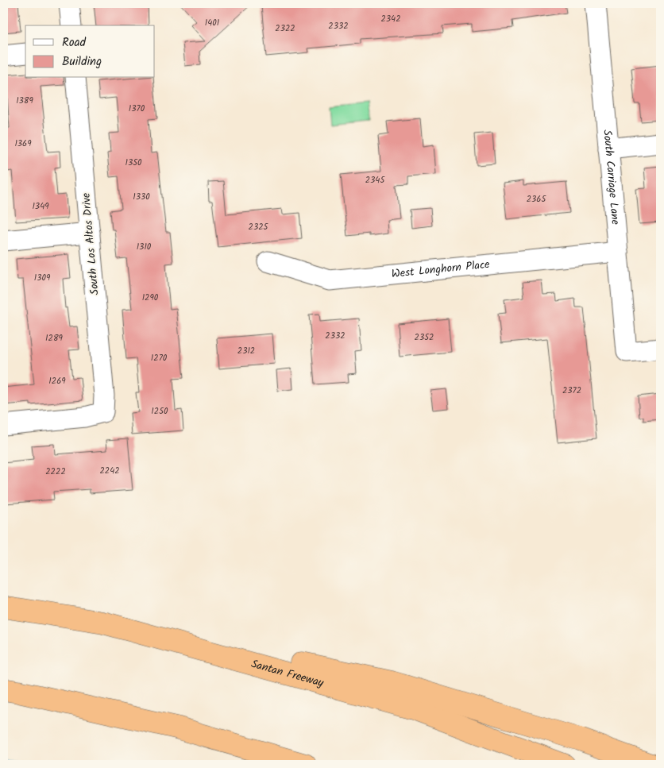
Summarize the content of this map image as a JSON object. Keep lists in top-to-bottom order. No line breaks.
{"streets":{"highway":["Santan Freeway"],"street":["South Carriage Lane","South Los Altos Drive","West Longhorn Place"]},"crossings":[["South Carriage Lane","West Longhorn Place"]],"house_numbers":["2342","1401","2332","2322","1389","1370","1369","1350","2345","1330","2365","1349","2325","1310","1309","1290","2332","2352","1289","2312","1270","1269","2372","1250","2242","2222"],"legend":["Road","Building"]}
